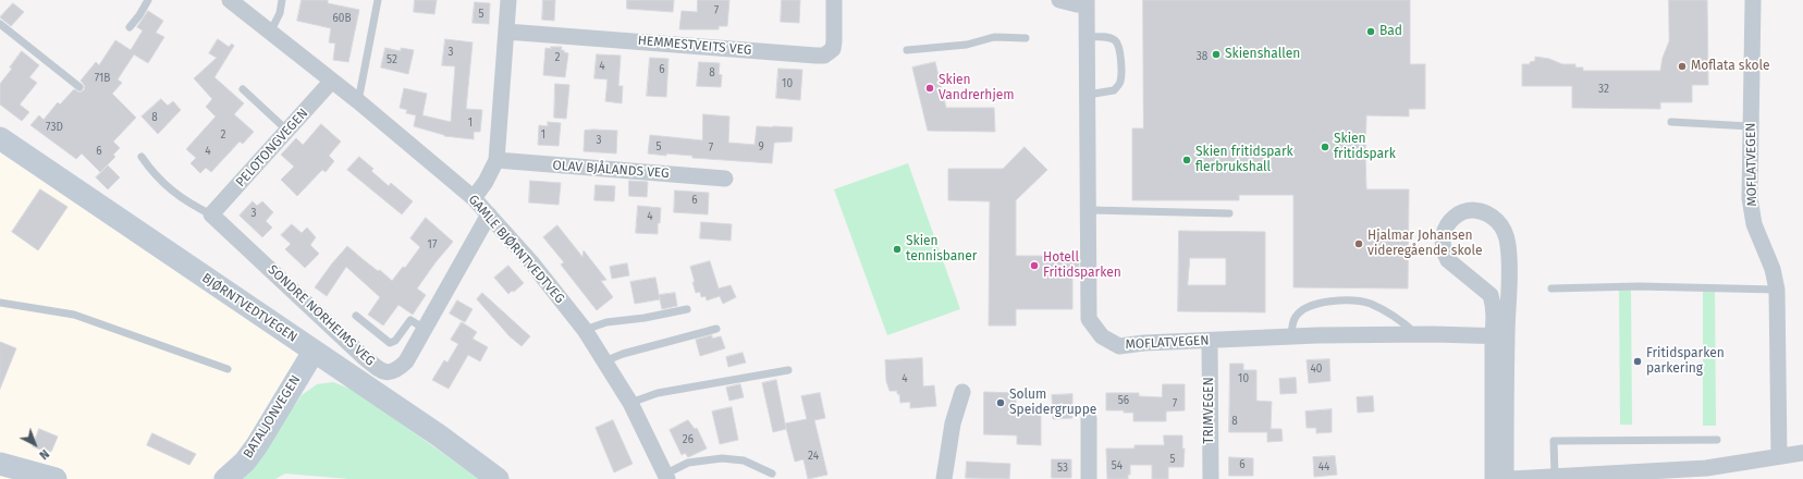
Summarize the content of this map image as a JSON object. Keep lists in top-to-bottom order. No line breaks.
{"streets":{"main road":["BJØRNTVEDTVEGEN","BATALJONVEGEN"],"street":["HEMMESTVEITS VEG","PELOTONGVEGEN","MOFLATVEGEN","OLAV BJÅLANDS VEG","GAMLE BJØRNTVEDTVEG","SONDRE NORHEIMS VEG","TRIMVEGEN"]},"crossings":[["PELOTONGVEGEN","GAMLE BJØRNTVEDTVEG"],["PELOTONGVEGEN","SONDRE NORHEIMS VEG"],["MOFLATVEGEN","TRIMVEGEN"],["GAMLE BJØRNTVEDTVEG","SONDRE NORHEIMS VEG"],["BJØRNTVEDTVEGEN","BATALJONVEGEN"]],"places":["Bad","Skienshallen","Moflata skole","Skien Vandrerhjem","Skien fritidspark","Skien fritidspark flerbrukshall","Hjalmar Johansen videregående skole","Skien tennisbaner","Hotell Fritidsparken","Fritidsparken parkering","Solum Speidergruppe"],"house_numbers":["7","5","60B","3","38","2","52","4","6","8","71B","10","32","8","1","73D","2","1","3","5","9","7","6","4","6","3","4","17","40","4","10","56","7","8","26","24","5","6","54","44","53"],"north":"bottom right"}
